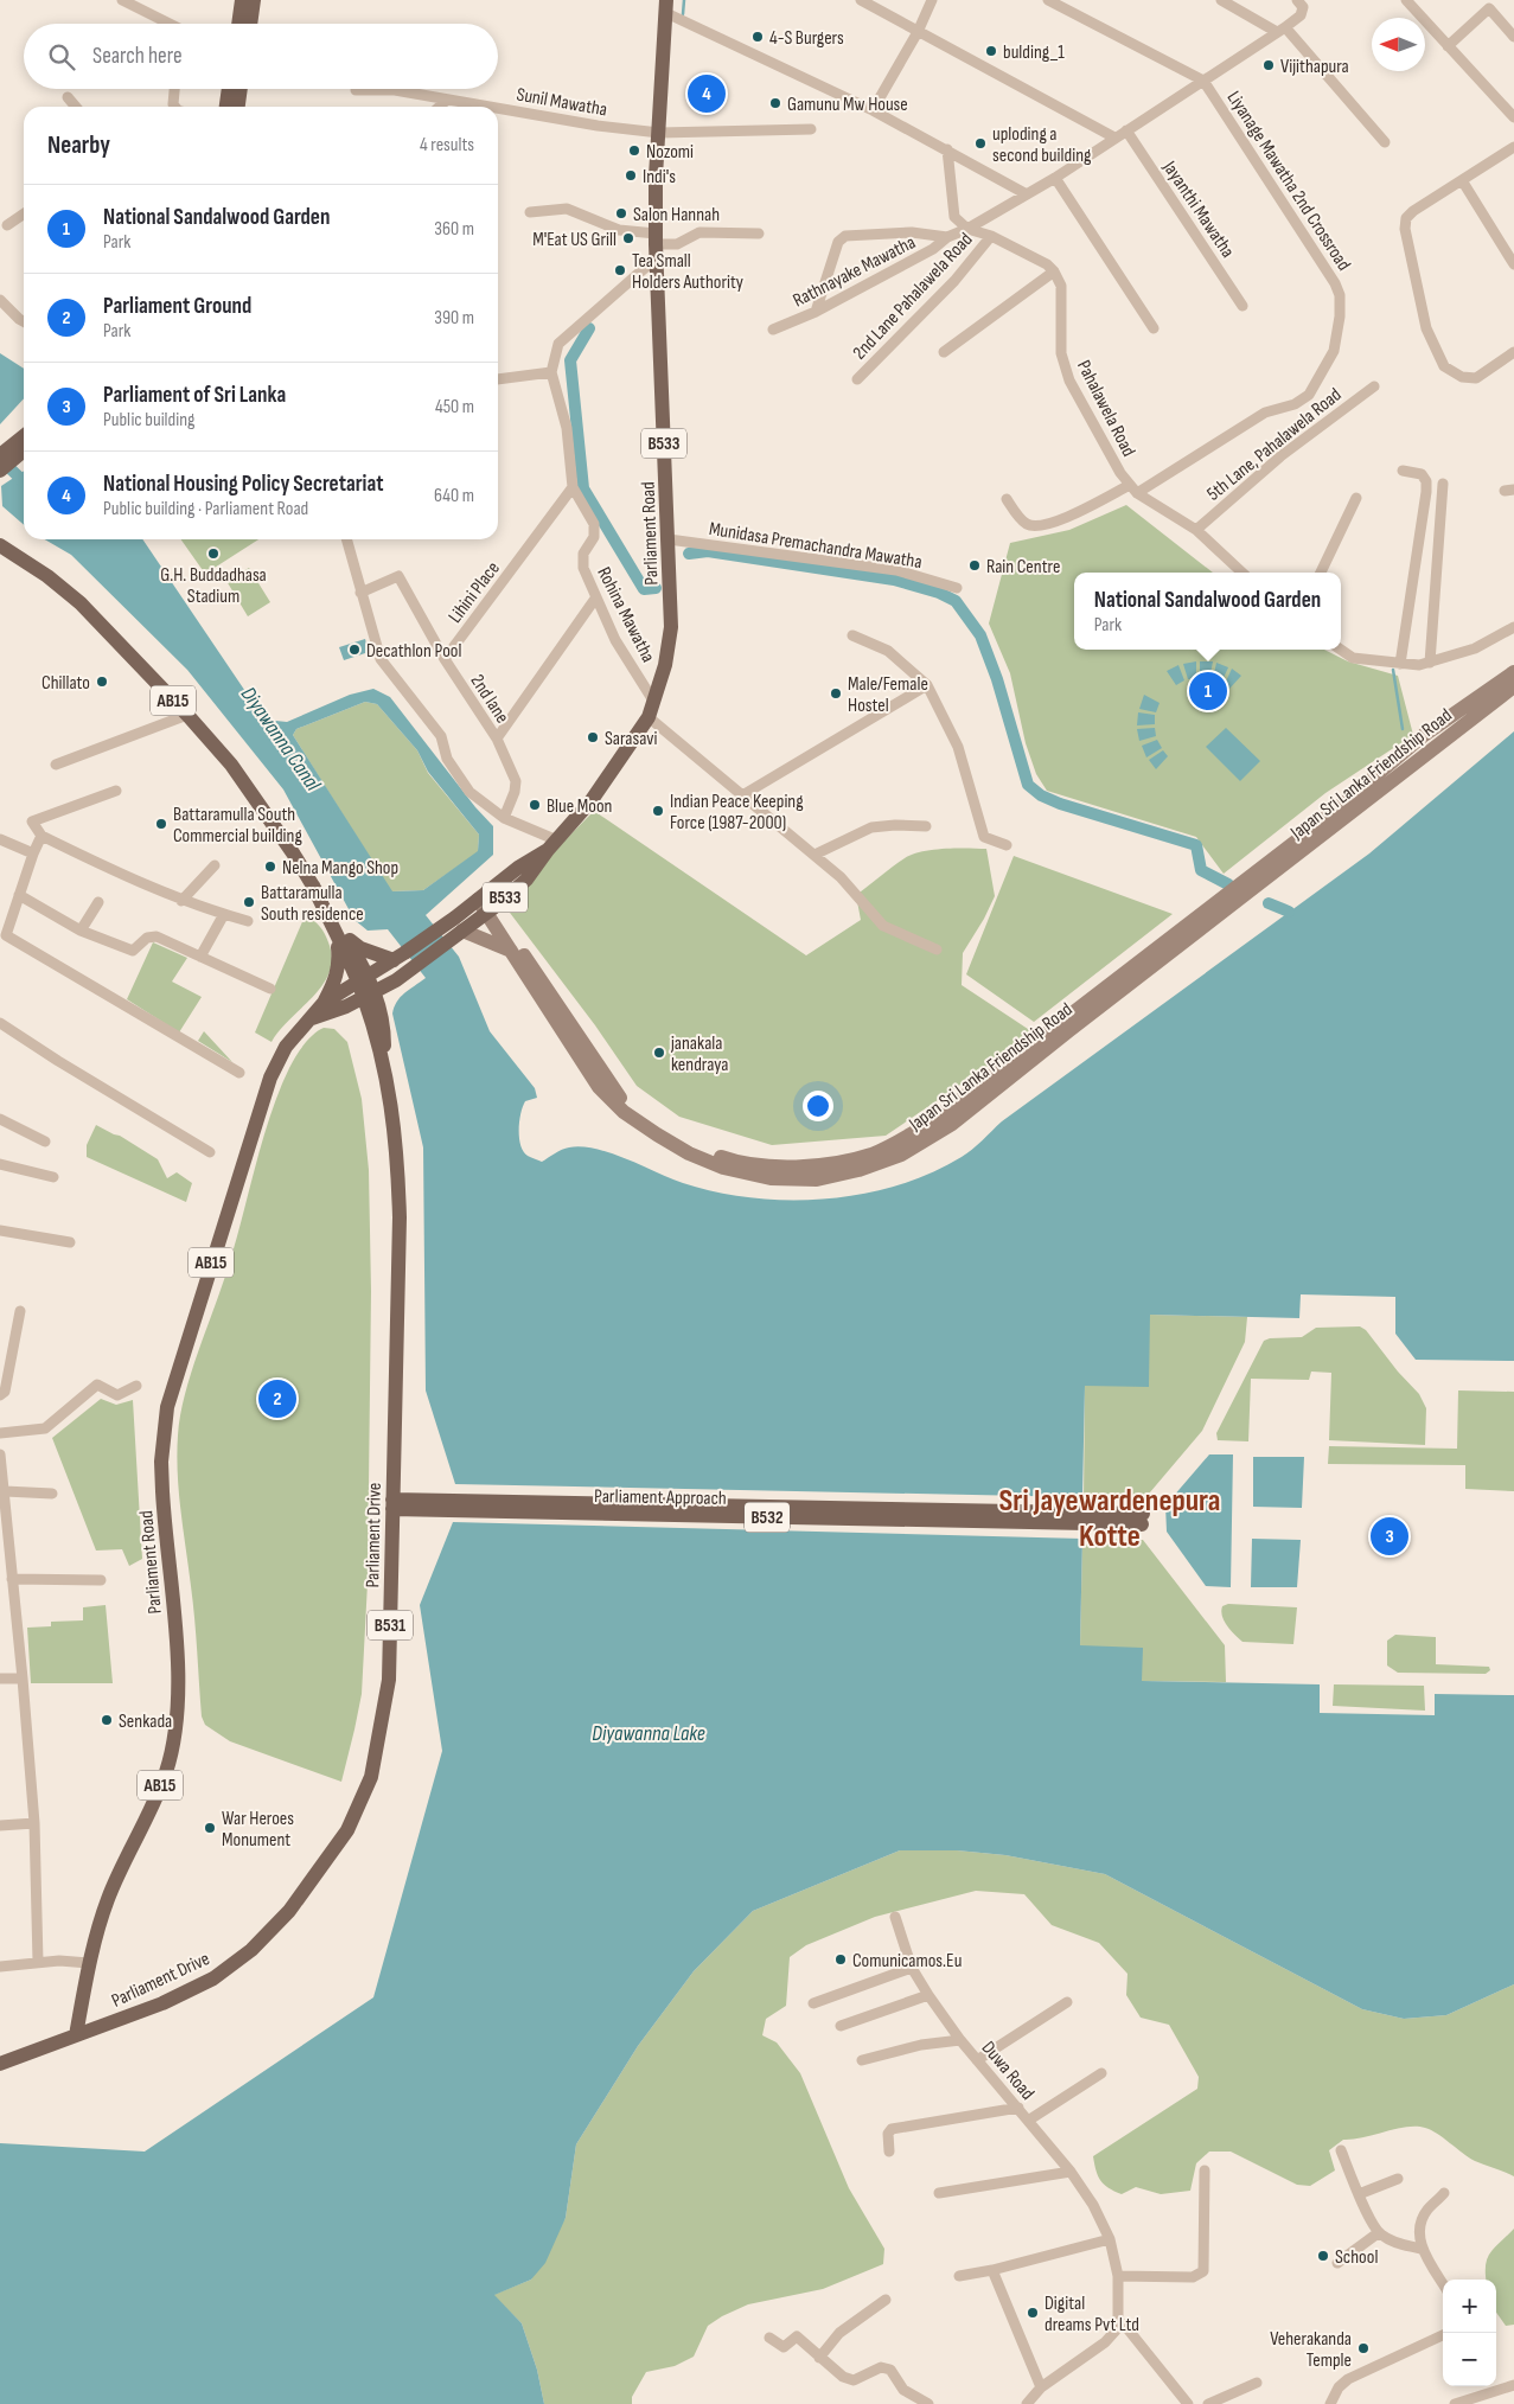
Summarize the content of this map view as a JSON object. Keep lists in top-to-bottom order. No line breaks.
{"streets":{"main road":["B533","Parliament Road","AB15","Japan Sri Lanka Friendship Road","Parliament Approach","B532","Parliament Drive","B531"],"street":["Sunil Mawatha","Liyanage Mawatha 2nd Crossroad","Jayanthi Mawatha","Rathnayake Mawatha","2nd Lane Pahalawela Road","Pahalawela Road","5th Lane, Pahalawela Road","Munidasa Premachandra Mawatha","Lihini Place","Rohina Mawatha","2nd lane","Duwa Road"]},"crossings":[["Sunil Mawatha","Parliament Road"],["Liyanage Mawatha 2nd Crossroad","Pahalawela Road"],["Pahalawela Road","5th Lane, Pahalawela Road"],["Parliament Road","Munidasa Premachandra Mawatha"],["Parliament Road","Rohina Mawatha"],["Parliament Road","AB15"],["Parliament Road","Japan Sri Lanka Friendship Road"],["Parliament Road","Parliament Drive"],["Parliament Road","B531"],["Lihini Place","Rohina Mawatha"],["Lihini Place","2nd lane"],["AB15","Parliament Drive"],["Parliament Approach","Parliament Drive"],["Parliament Drive","B531"]],"districts":["Sri Jayewardenepura Kotte"],"water":["Diyawanna Canal","Diyawanna Lake"],"places":["4-S Burgers","bulding_1","Vijithapura","Gamunu Mw House","uploding a second building","Nozomi","Indi's","Salon Hannah","M'Eat US Grill","Tea Small Holders Authority","G.H. Buddadhasa Stadium","Rain Centre","Decathlon Pool","Chillato","Male/Female Hostel","Sarasavi","Blue Moon","Indian Peace Keeping Force (1987-2000)","Battaramulla South Commercial building","Nelna Mango Shop","Battaramulla South residence","janakala kendraya","Senkada","War Heroes Monument","Comunicamos.Eu","School","Digital dreams Pvt Ltd","Veherakanda Temple"],"north":"left","page":{"search":"Search here","pins":["4","1","2","3"],"heading":["Nearby","4 results"],"list":[{"mark":"1","name":"National Sandalwood Garden","note":"Park","value":"360 m"},{"mark":"2","name":"Parliament Ground","note":"Park","value":"390 m"},{"mark":"3","name":"Parliament of Sri Lanka","note":"Public building","value":"450 m"},{"mark":"4","name":"National Housing Policy Secretariat","note":"Public building · Parliament Road","value":"640 m"}],"popup":["National Sandalwood Garden","Park"],"map_buttons":["+","−"]}}
